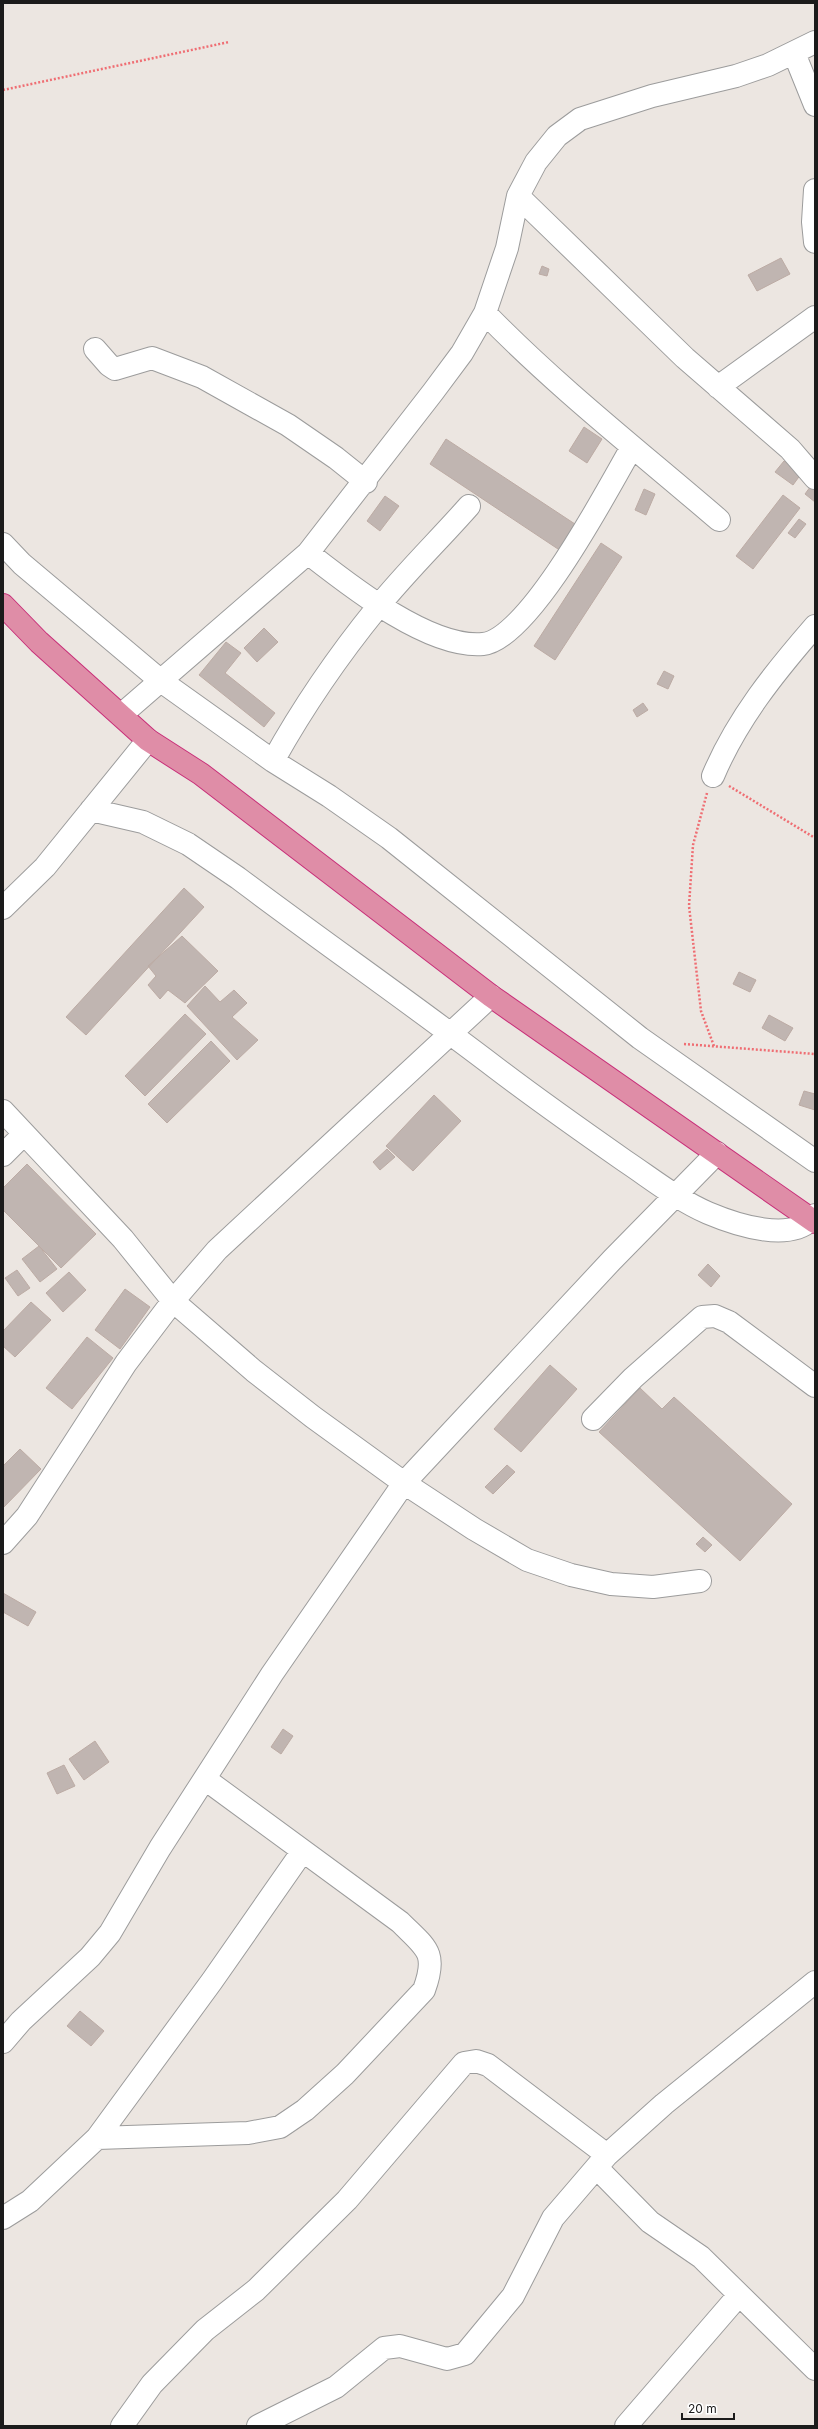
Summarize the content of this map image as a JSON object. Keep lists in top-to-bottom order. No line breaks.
{"scale_bar":"20 m"}
